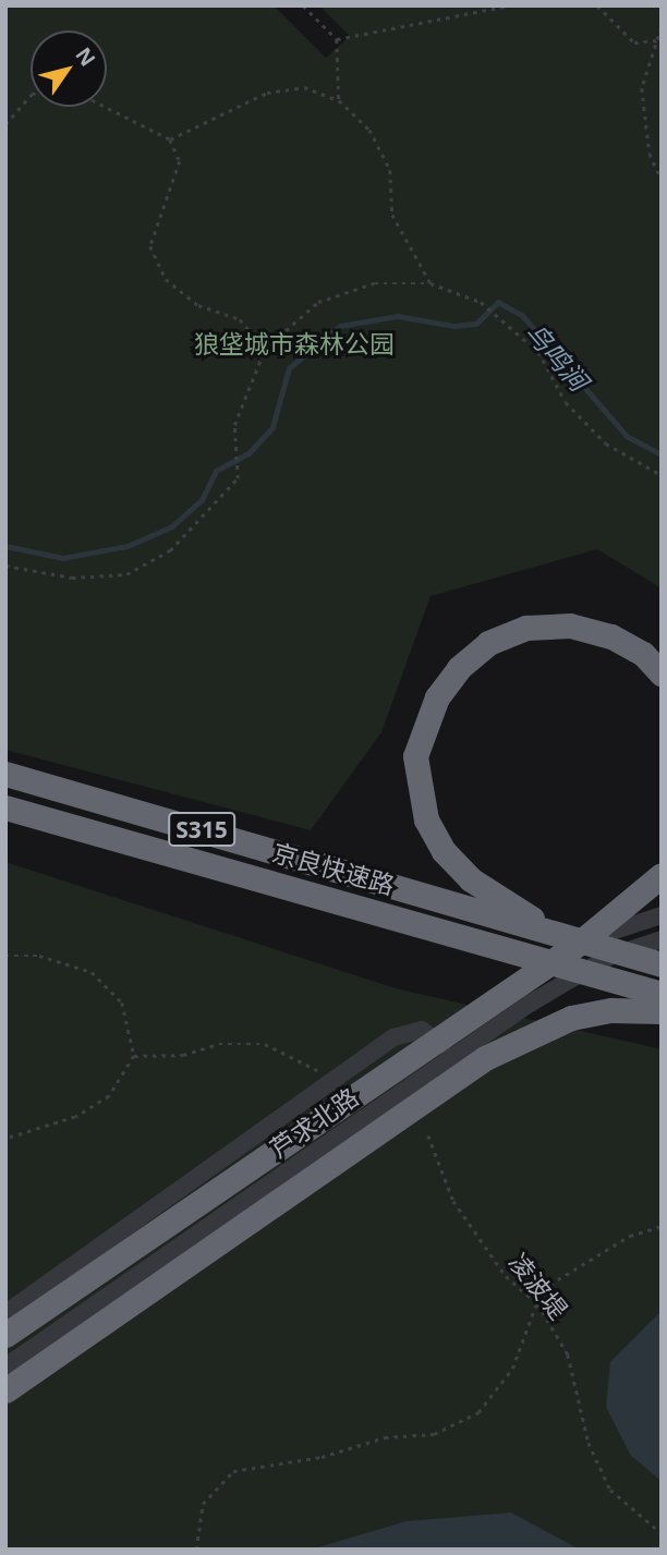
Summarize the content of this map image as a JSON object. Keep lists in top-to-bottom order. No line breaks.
{"streets":{"highway":["S315","京良快速路"],"street":["芦求北路"],"path":["凌波堤"]},"water":["鸟鸣涧"],"parks":["狼垡城市森林公园"],"north":"top right"}
